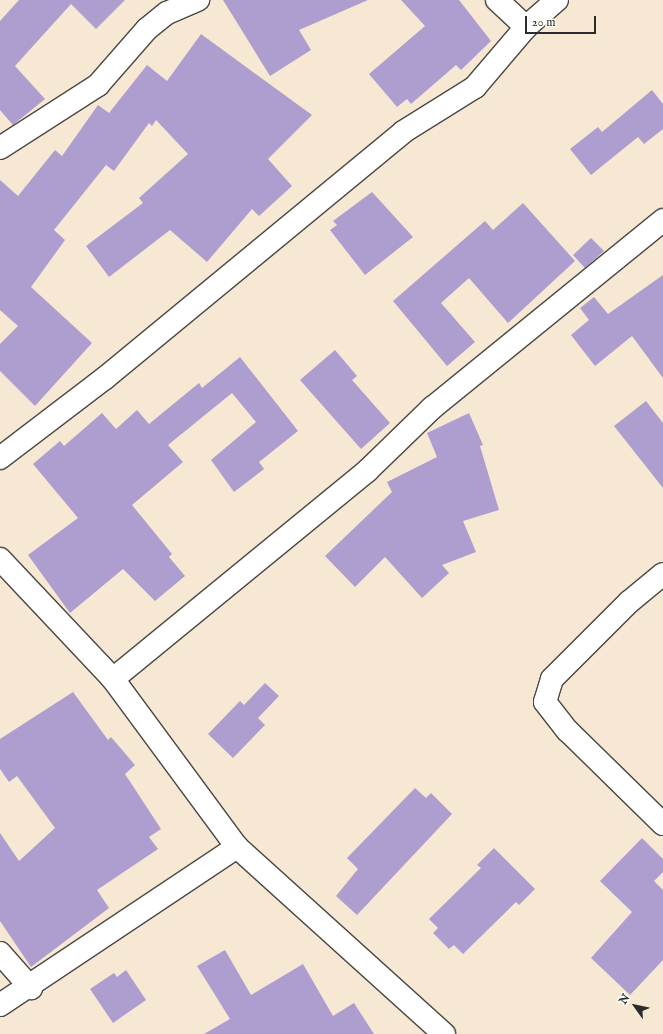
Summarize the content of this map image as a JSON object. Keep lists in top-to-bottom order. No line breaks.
{"scale_bar":"20 m","north":"top left"}
